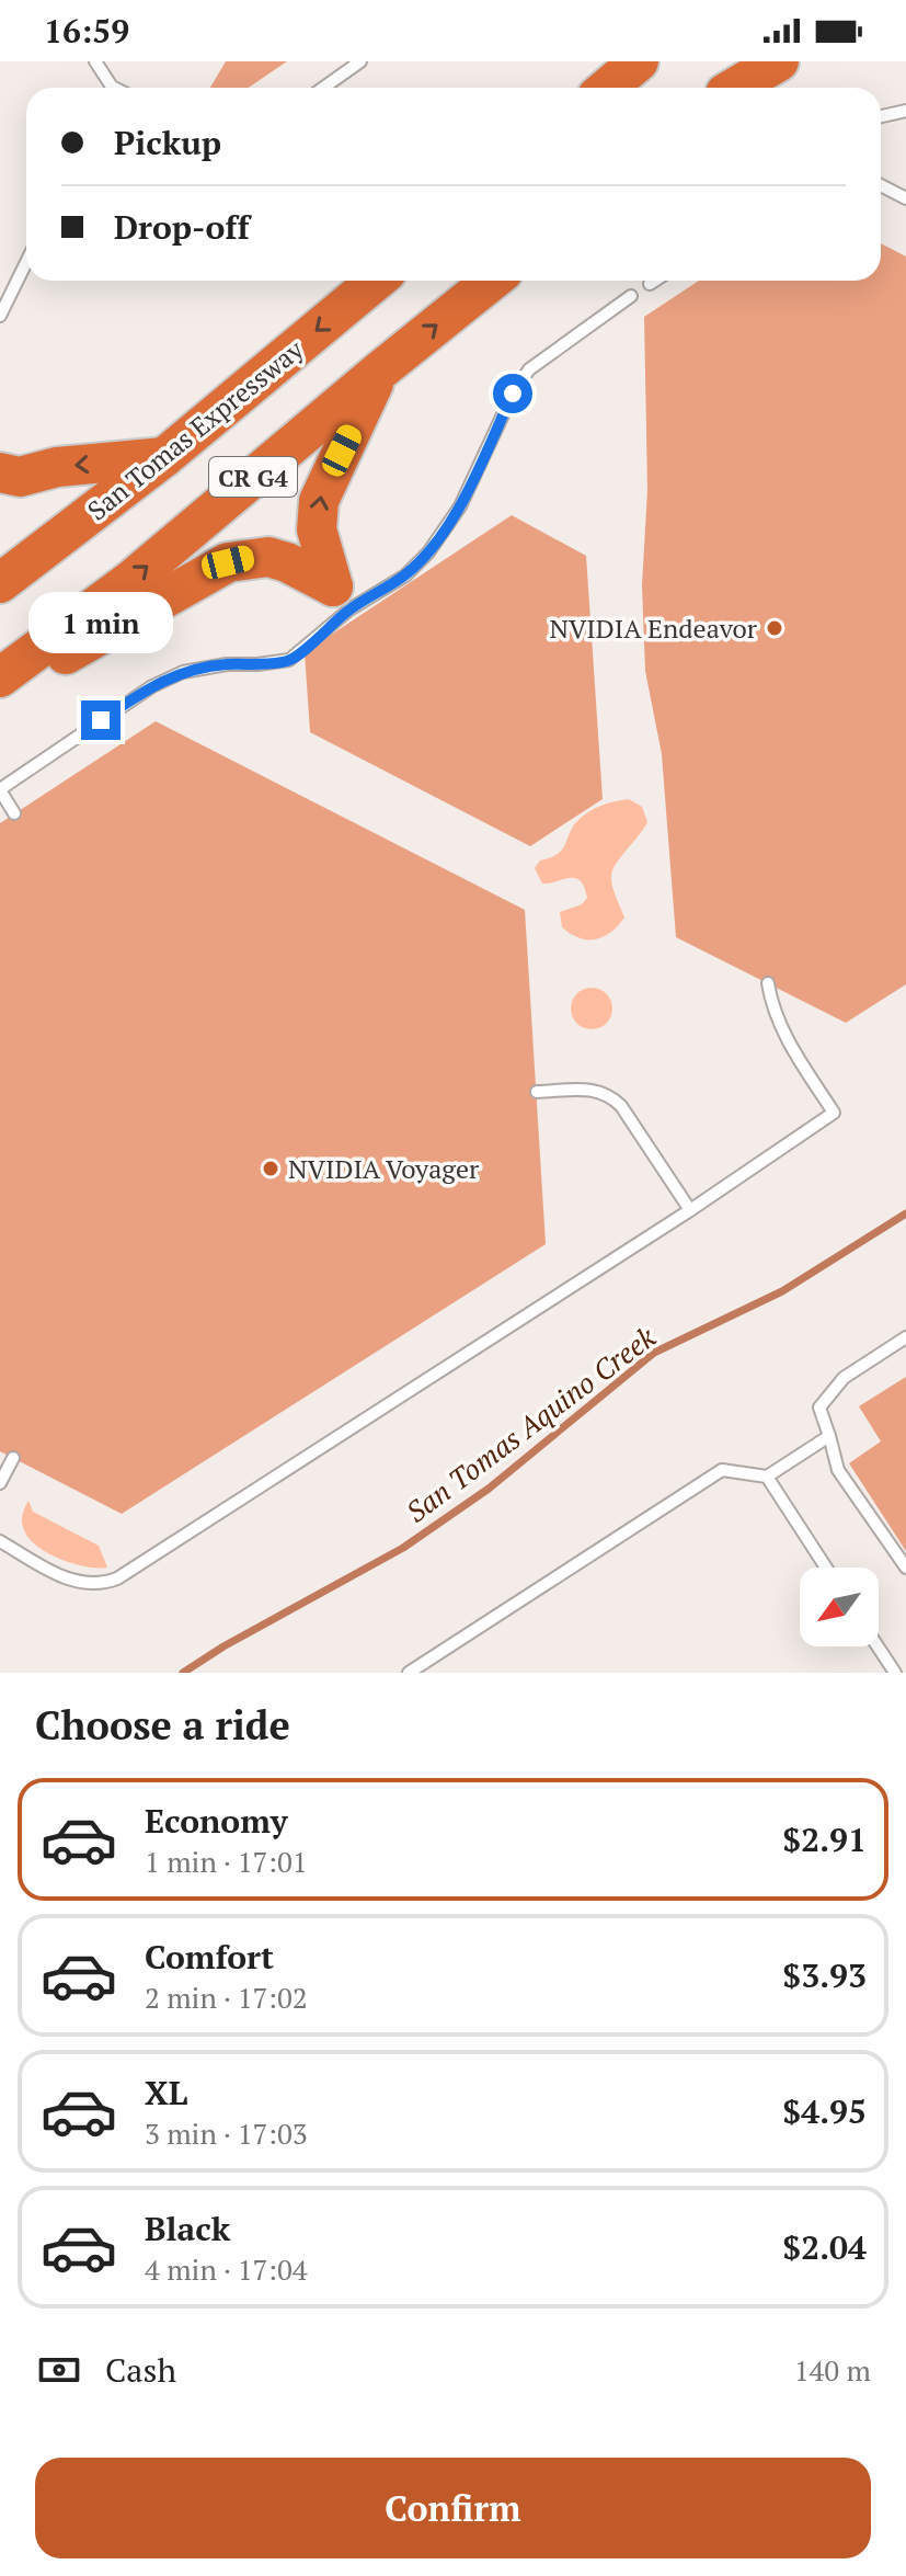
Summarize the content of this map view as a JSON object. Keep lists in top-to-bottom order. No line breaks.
{"streets":{"highway":["San Tomas Expressway","CR G4"]},"water":["San Tomas Aquino Creek"],"places":["NVIDIA Endeavor","NVIDIA Voyager"],"north":"bottom left","page":{"status":"16:59","banner":["Pickup","Drop-off"],"bubble":"1 min","heading":"Choose a ride","list":[{"name":"Economy","note":"1 min · 17:01","value":"$2.91"},{"name":"Comfort","note":"2 min · 17:02","value":"$3.93"},{"name":"XL","note":"3 min · 17:03","value":"$4.95"},{"name":"Black","note":"4 min · 17:04","value":"$2.04"}],"pay":["Cash","140 m"],"buttons":"Confirm"}}
